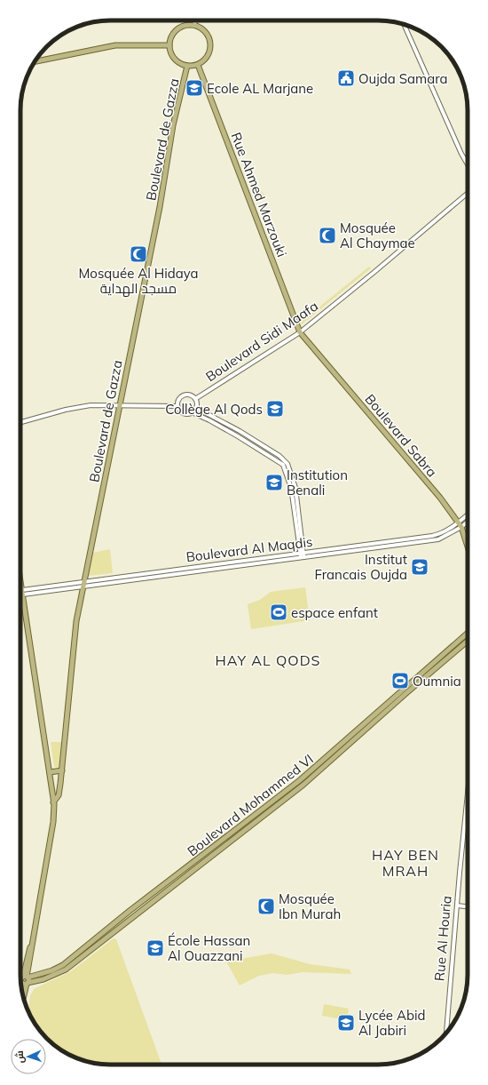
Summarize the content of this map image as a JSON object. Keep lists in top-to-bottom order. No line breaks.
{"streets":{"main road":["Boulevard de Gazza","Rue Ahmed Marzouki","Boulevard Sabra","Boulevard Mohammed VI"],"street":["Boulevard Sidi Maafa","Boulevard Al Maqdis","Rue Al Houria"]},"crossings":[["Boulevard de Gazza","Rue Ahmed Marzouki"],["Boulevard de Gazza","Boulevard Al Maqdis"],["Rue Ahmed Marzouki","Boulevard Sidi Maafa"],["Rue Ahmed Marzouki","Boulevard Sabra"],["Boulevard Sidi Maafa","Boulevard Sabra"],["Boulevard Sabra","Boulevard Al Maqdis"]],"districts":["HAY AL QODS","HAY BEN MRAH"],"places":{"public building":["Oujda Samara"],"school or university":["Ecole AL Marjane","Collège Al Qods","Institution Benali","Institut Francais Oujda","École Hassan Al Ouazzani","Lycée Abid Al Jabiri"],"mosque":["Mosquée Al Chaymae","Mosquée Al Hidaya مسجد الهداية","Mosquée Ibn Murah"],"sports":["espace enfant","Oumnia"]},"north":"left"}
